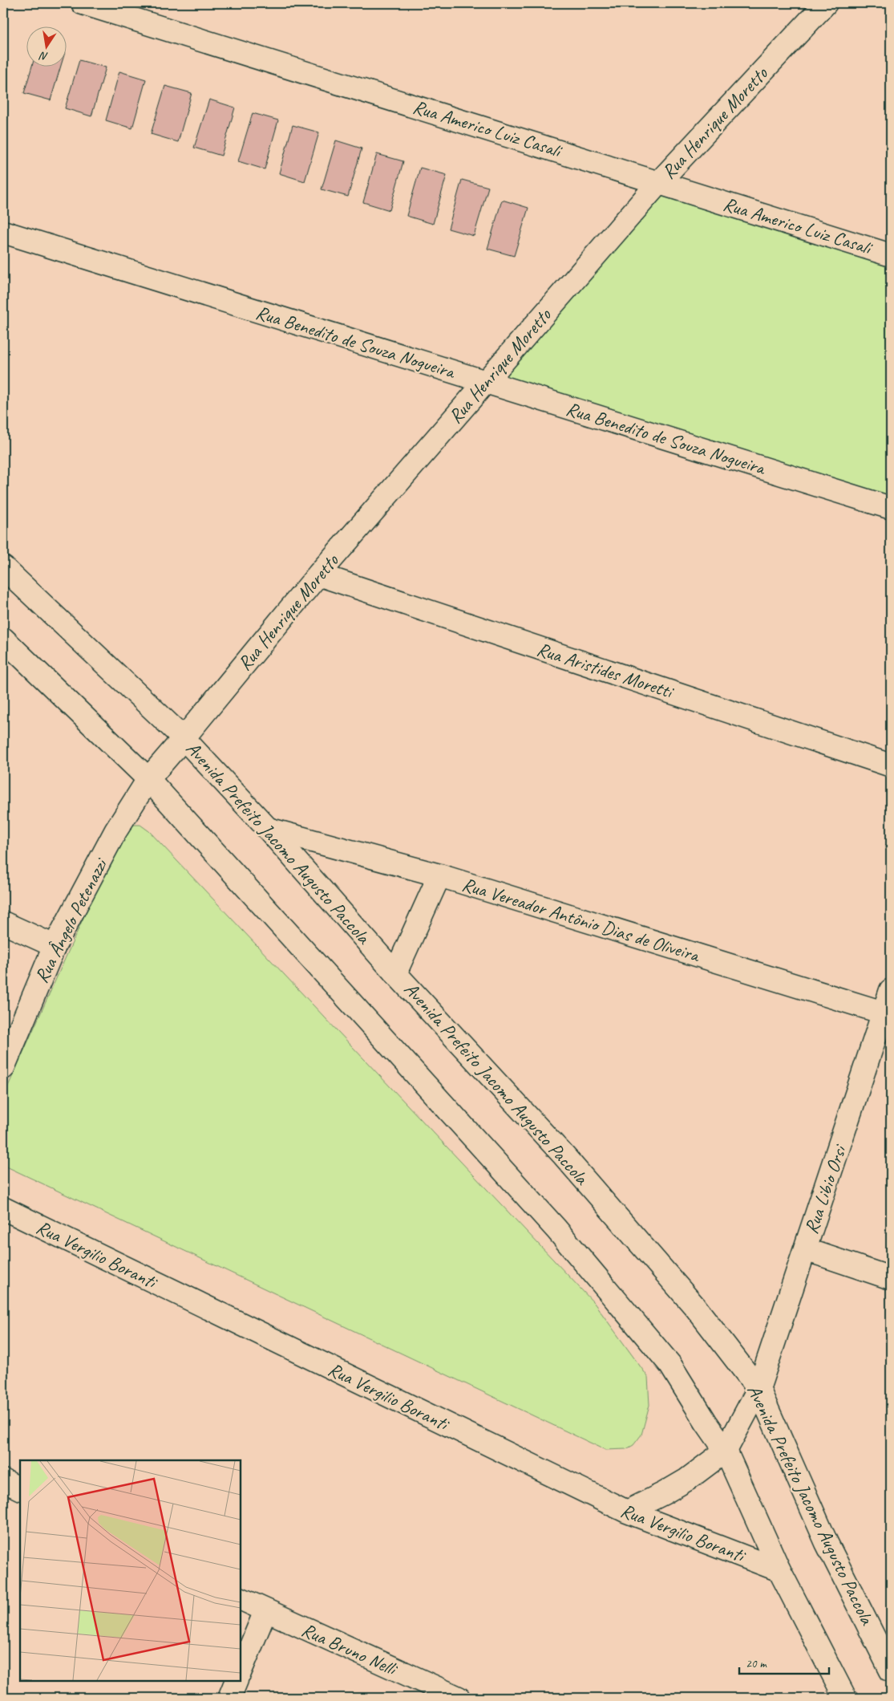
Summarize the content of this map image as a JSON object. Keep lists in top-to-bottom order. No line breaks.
{"streets":{"street":["Rua Henrique Moretto","Rua Americo Luiz Casali","Rua Benedito de Souza Nogueira","Rua Aristides Moretti","Avenida Prefeito Jacomo Augusto Paccola","Rua Vereador Antônio Dias de Oliveira","Rua Ângelo Petenazzi","Rua Libio Orsi","Rua Vergilio Boranti","Rua Bruno Nelli"]},"crossings":[["Rua Henrique Moretto","Rua Americo Luiz Casali"],["Rua Henrique Moretto","Rua Benedito de Souza Nogueira"],["Rua Henrique Moretto","Rua Aristides Moretti"],["Rua Henrique Moretto","Avenida Prefeito Jacomo Augusto Paccola"],["Rua Henrique Moretto","Rua Ângelo Petenazzi"],["Avenida Prefeito Jacomo Augusto Paccola","Rua Vereador Antônio Dias de Oliveira"],["Avenida Prefeito Jacomo Augusto Paccola","Rua Libio Orsi"],["Rua Vereador Antônio Dias de Oliveira","Rua Libio Orsi"]],"scale_bar":"20 m","north":"bottom"}
